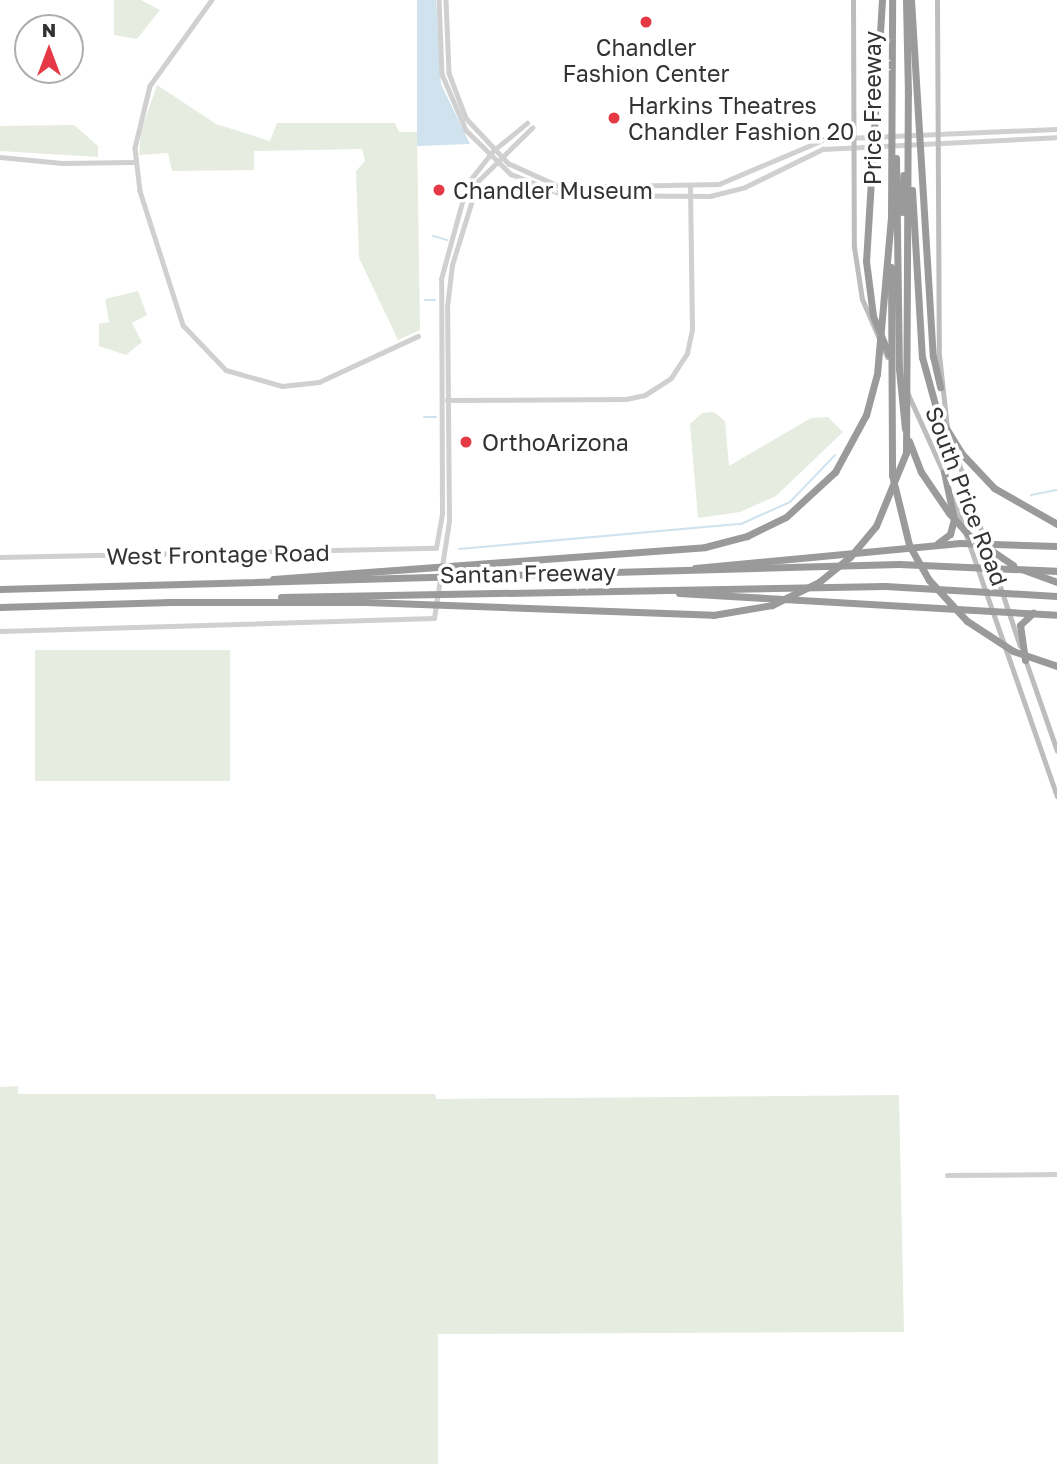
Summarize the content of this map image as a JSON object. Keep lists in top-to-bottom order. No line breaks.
{"streets":{"highway":["Price Freeway","Santan Freeway"],"main road":["South Price Road"],"street":["West Frontage Road"]},"places":["Chandler Fashion Center","Harkins Theatres Chandler Fashion 20","Chandler Museum","OrthoArizona"],"north":"top"}
